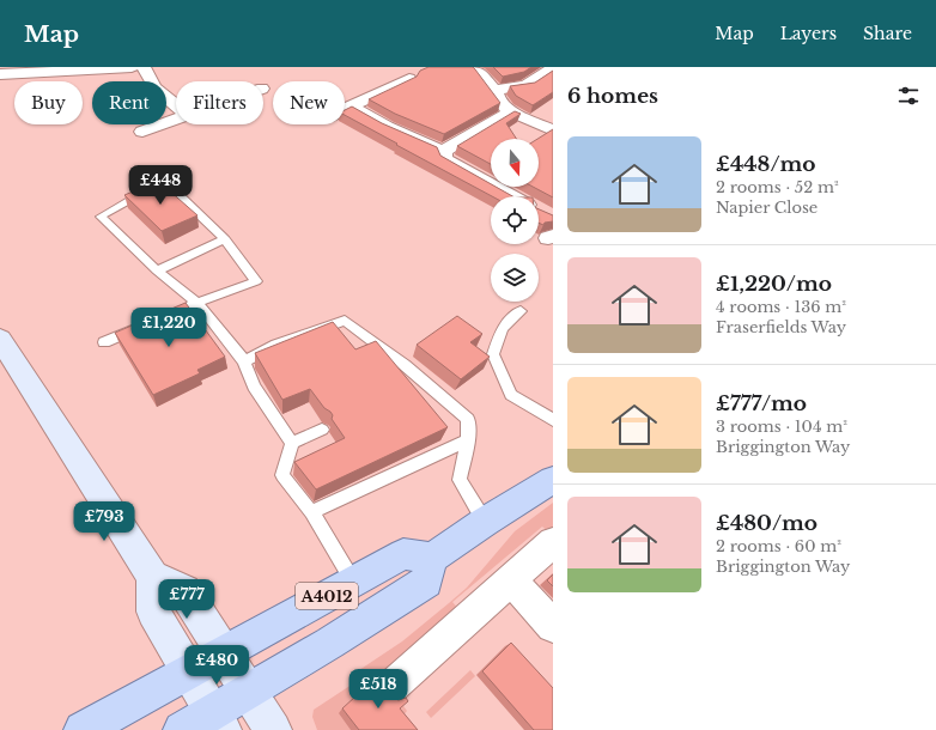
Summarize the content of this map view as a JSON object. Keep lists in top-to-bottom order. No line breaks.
{"streets":{"main road":["A4012"]},"north":"bottom","page":{"header":"Map","nav":["Map","Layers","Share"],"heading":"6 homes","chip":["Buy","Rent","Filters","New"],"list":[{"name":"£448/mo","note":"2 rooms · 52 m² · Napier Close"},{"name":"£1,220/mo","note":"4 rooms · 136 m² · Fraserfields Way"},{"name":"£777/mo","note":"3 rooms · 104 m² · Briggington Way"},{"name":"£480/mo","note":"2 rooms · 60 m² · Briggington Way"}],"price":["£448","£1,220","£793","£777","£480","£518"]}}
